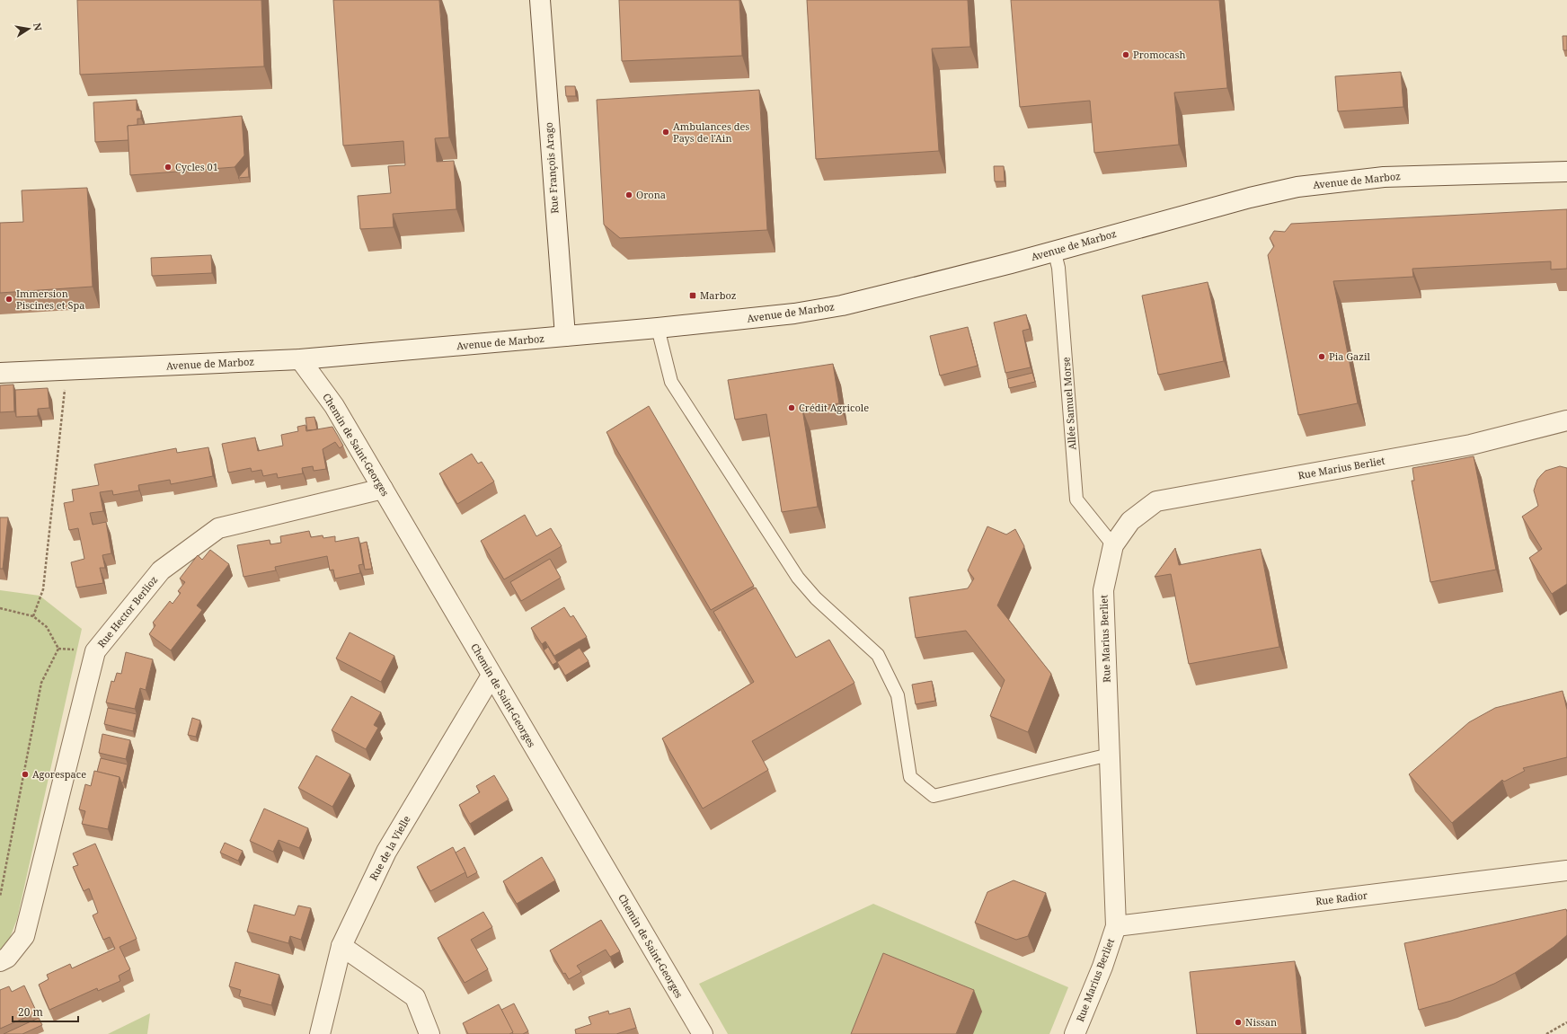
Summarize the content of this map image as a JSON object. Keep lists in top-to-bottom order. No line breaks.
{"streets":{"street":["Rue François Arago","Avenue de Marboz","Chemin de Saint-Georges","Rue Marius Berliet","Rue Hector Berlioz","Rue de la Vielle","Rue Radior"],"lane":["Allée Samuel Morse"]},"crossings":[["Rue François Arago","Avenue de Marboz"],["Avenue de Marboz","Allée Samuel Morse"],["Avenue de Marboz","Chemin de Saint-Georges"],["Allée Samuel Morse","Rue Marius Berliet"],["Chemin de Saint-Georges","Rue Hector Berlioz"],["Chemin de Saint-Georges","Rue de la Vielle"],["Rue Marius Berliet","Rue Radior"]],"places":{"other":["Promocash","Ambulances des Pays de l'Ain","Cycles 01","Orona","Immersion Piscines et Spa","Pia Gazil","Crédit Agricole","Agorespace","Nissan"],"transit":["Marboz"]},"scale_bar":"20 m","north":"right"}
